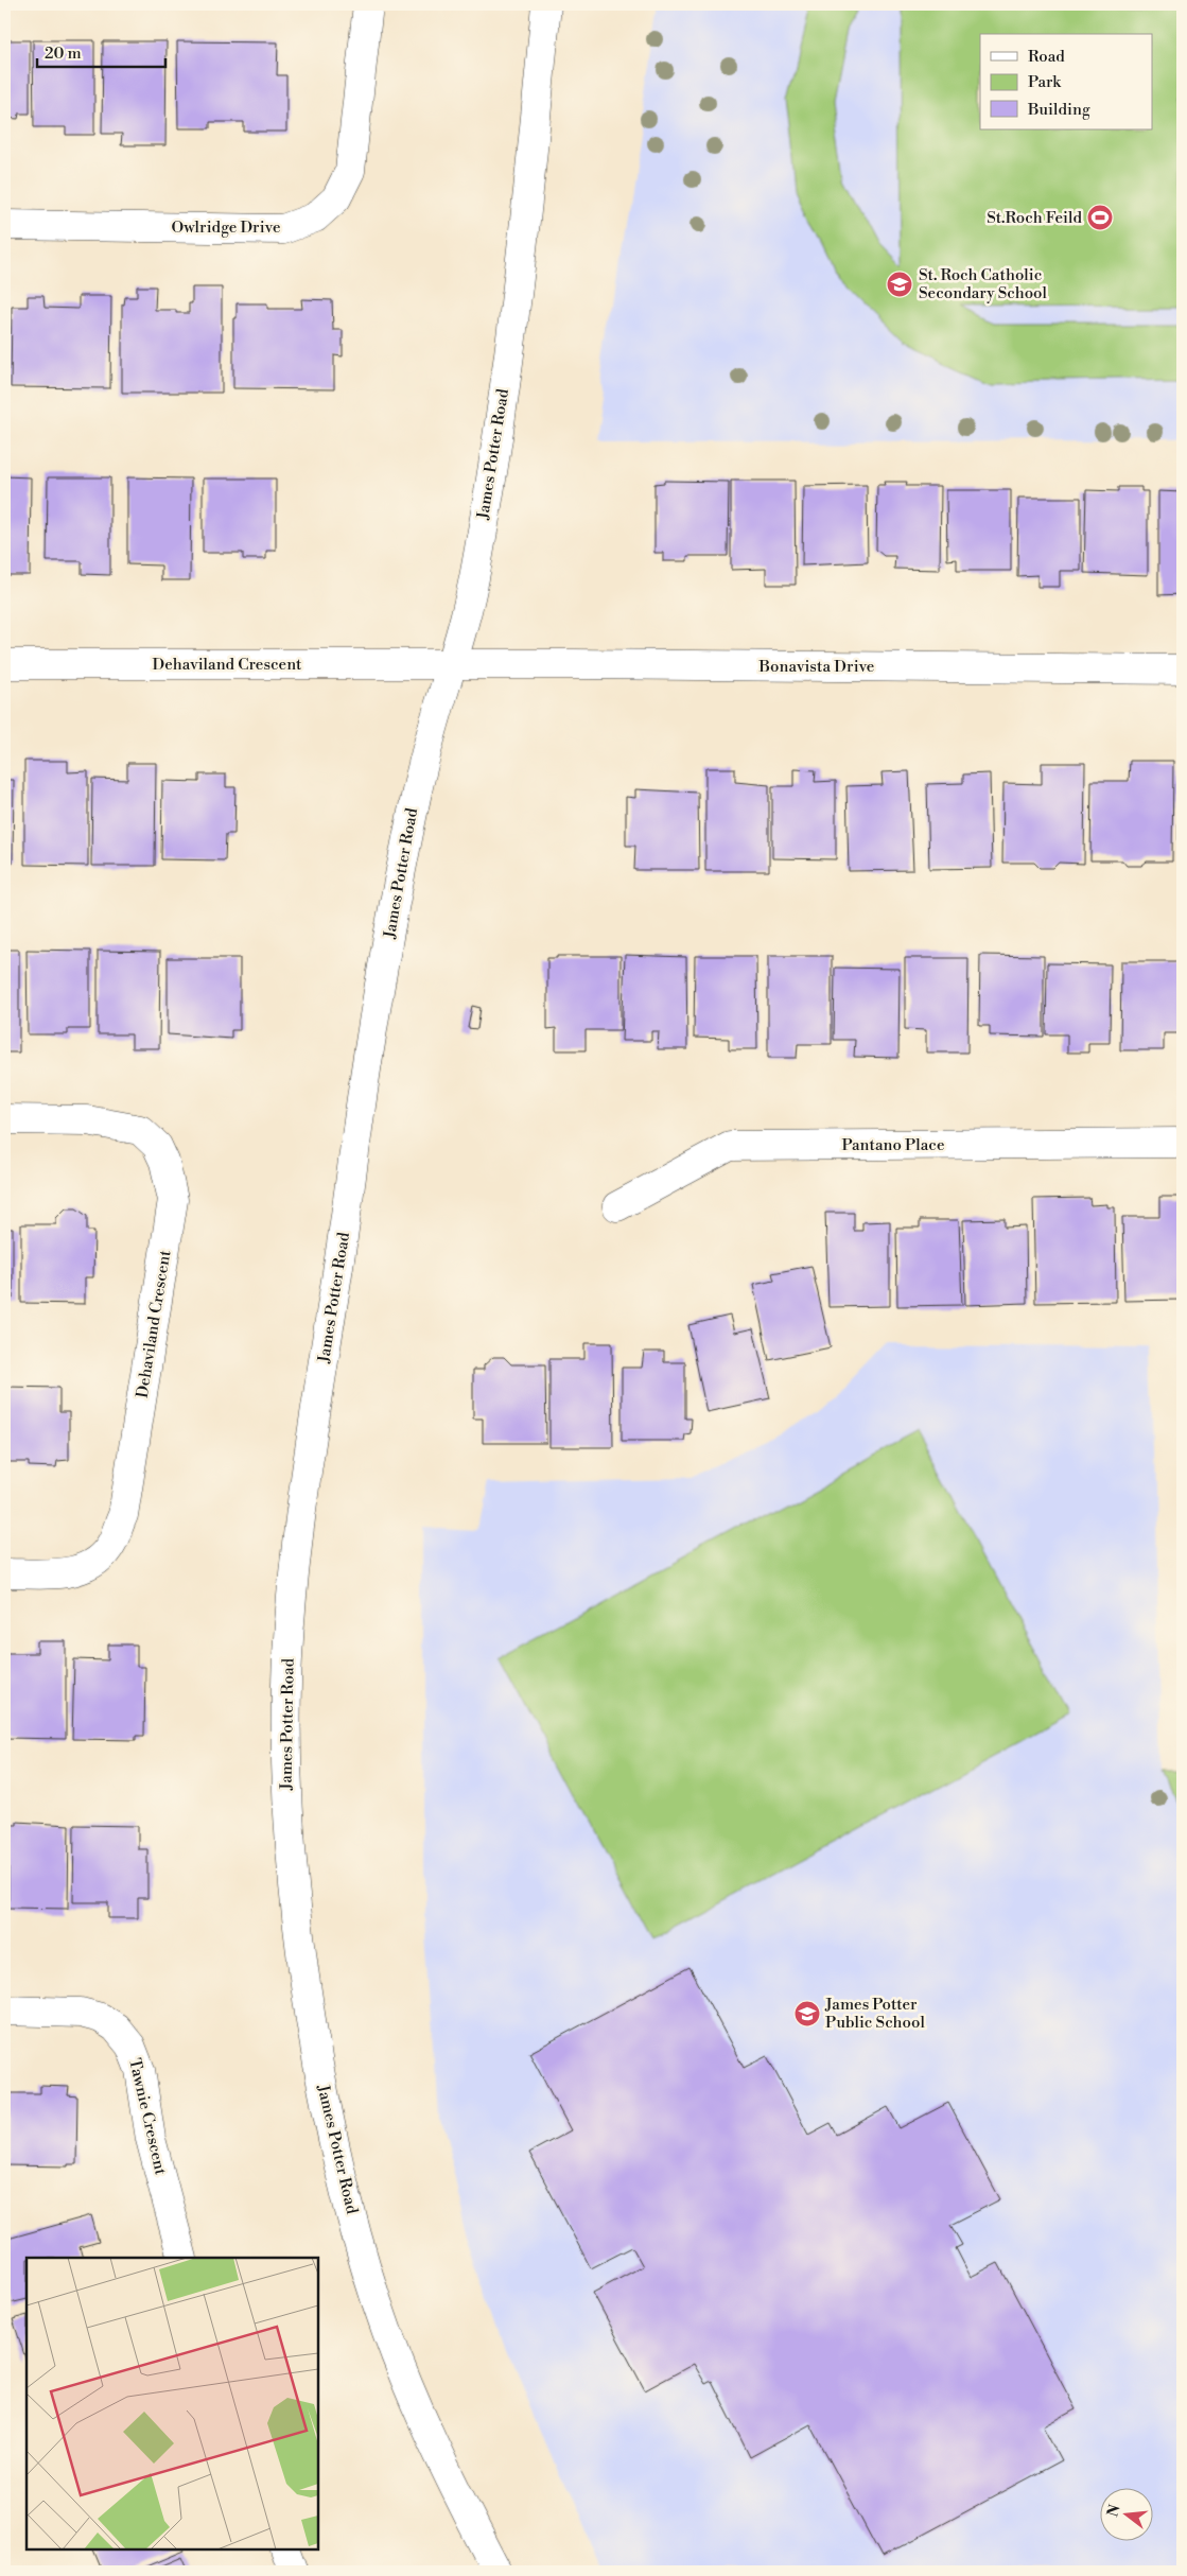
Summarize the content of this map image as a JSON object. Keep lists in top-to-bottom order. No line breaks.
{"streets":{"street":["Owlridge Drive","James Potter Road","Dehaviland Crescent","Bonavista Drive","Pantano Place","Tawnie Crescent"]},"crossings":[["James Potter Road","Dehaviland Crescent"],["James Potter Road","Bonavista Drive"],["Dehaviland Crescent","Bonavista Drive"]],"places":{"sports":["St.Roch Feild"],"school or university":["St. Roch Catholic Secondary School","James Potter Public School"]},"legend":["Road","Park","Building"],"scale_bar":"20 m","north":"left"}
